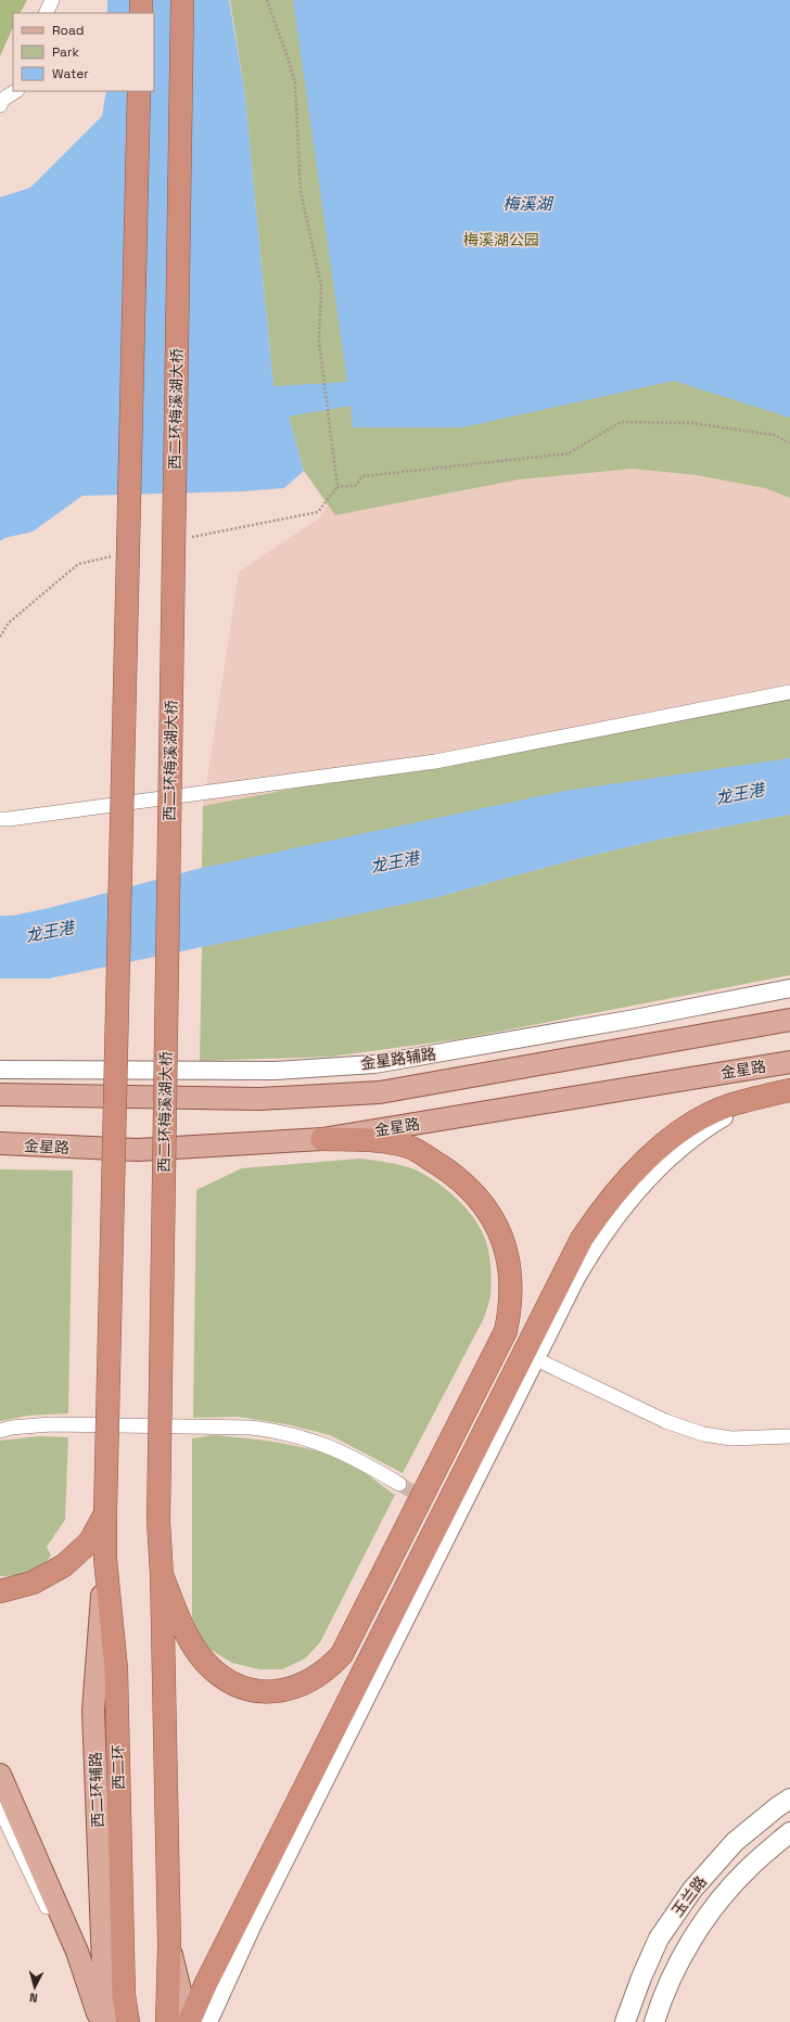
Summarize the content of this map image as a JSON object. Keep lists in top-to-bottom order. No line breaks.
{"streets":{"highway":["西二环梅溪湖大桥","西二环"],"main road":["金星路","西二环辅路","玉兰路"],"street":["金星路辅路"]},"crossings":[["西二环","西二环辅路"]],"water":["梅溪湖","龙王港"],"parks":["梅溪湖公园"],"legend":["Road","Park","Water"],"north":"bottom"}
